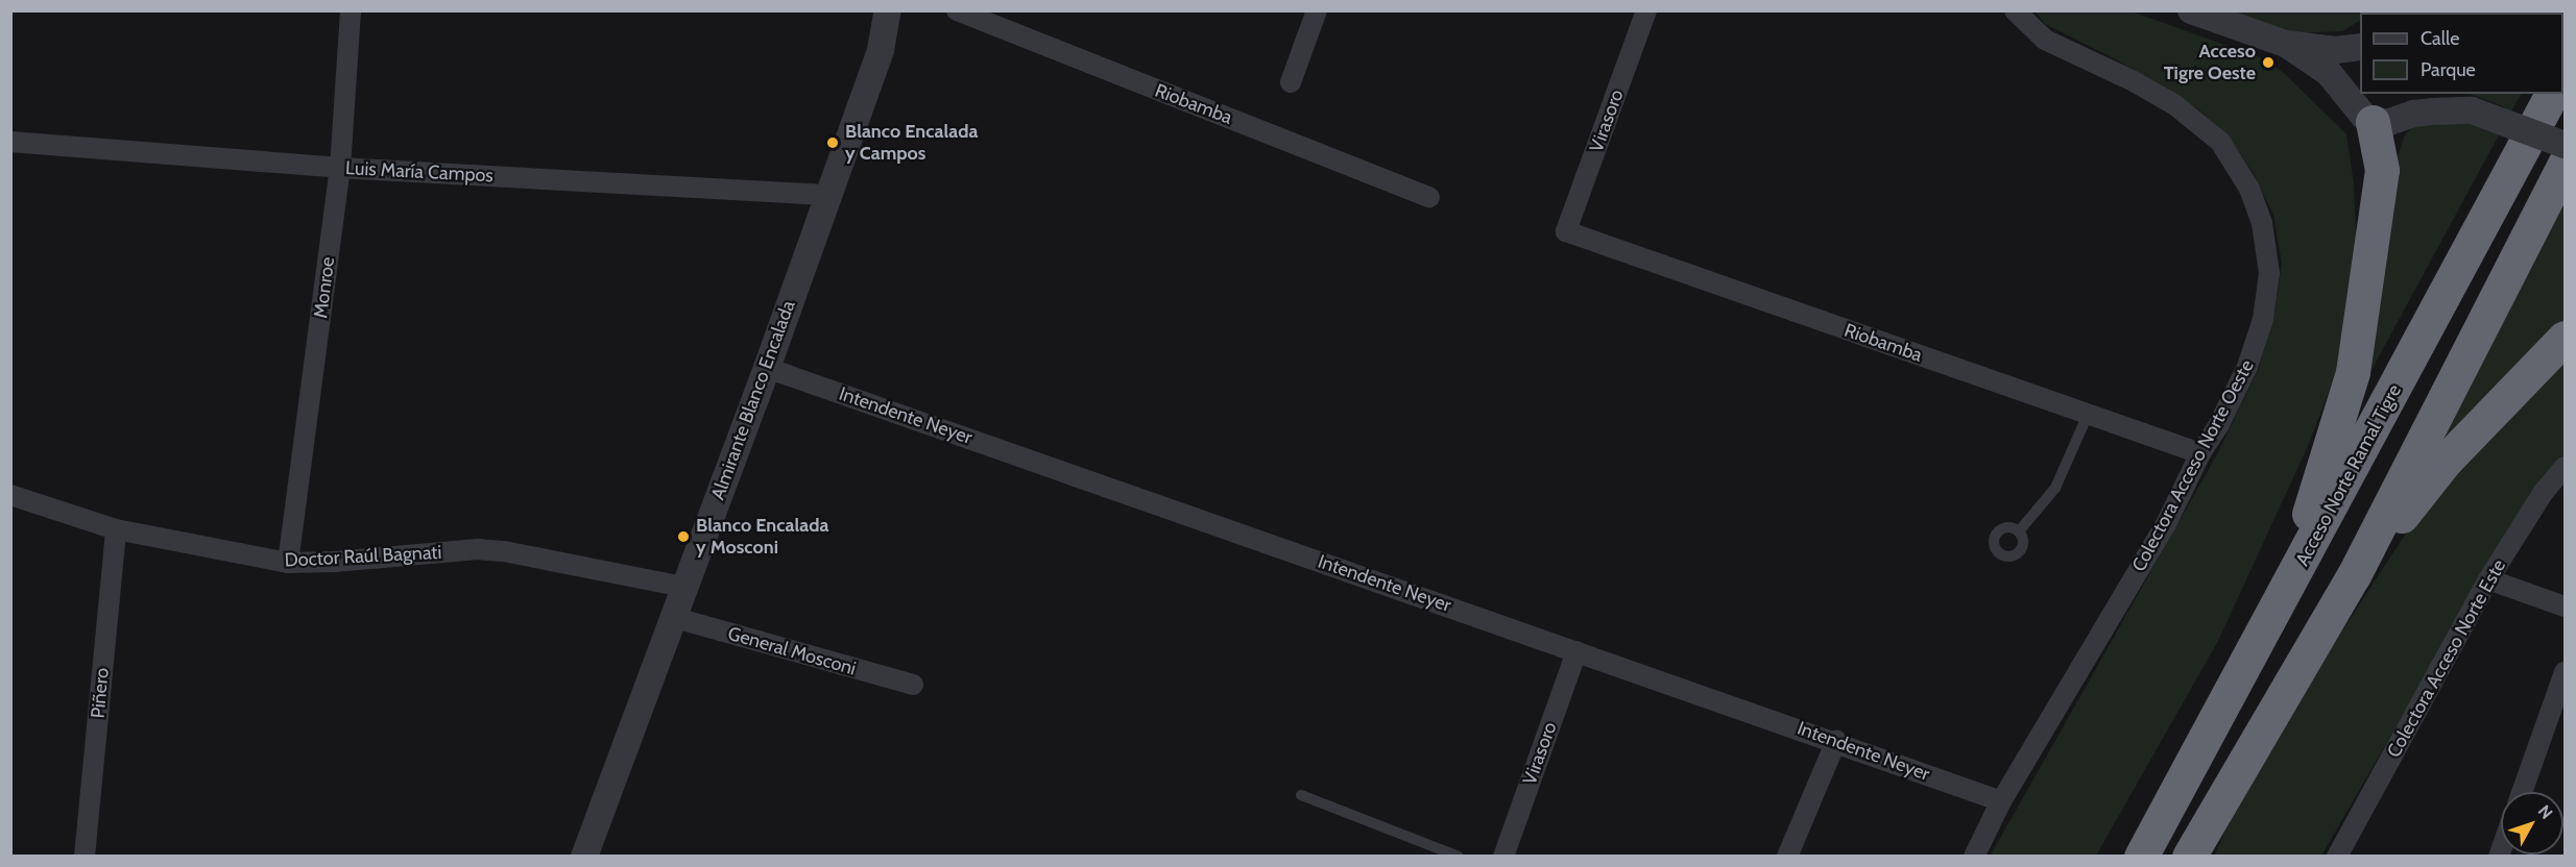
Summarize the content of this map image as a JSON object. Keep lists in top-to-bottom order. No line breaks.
{"streets":{"highway":["Acceso Norte Ramal Tigre"],"street":["Riobamba","Virasoro","Luis María Campos","Monroe","Almirante Blanco Encalada","Intendente Neyer","Colectora Acceso Norte Oeste","Doctor Raúl Bagnati","General Mosconi","Colectora Acceso Norte Este","Piñero"]},"crossings":[["Riobamba","Virasoro"],["Riobamba","Colectora Acceso Norte Oeste"],["Virasoro","Intendente Neyer"],["Luis María Campos","Monroe"],["Luis María Campos","Almirante Blanco Encalada"],["Monroe","Doctor Raúl Bagnati"],["Almirante Blanco Encalada","Intendente Neyer"],["Almirante Blanco Encalada","Doctor Raúl Bagnati"],["Almirante Blanco Encalada","General Mosconi"],["Intendente Neyer","Colectora Acceso Norte Oeste"],["Doctor Raúl Bagnati","Piñero"]],"places":["Acceso Tigre Oeste","Blanco Encalada y Campos","Blanco Encalada y Mosconi"],"legend":["Calle","Parque"],"north":"top right"}
